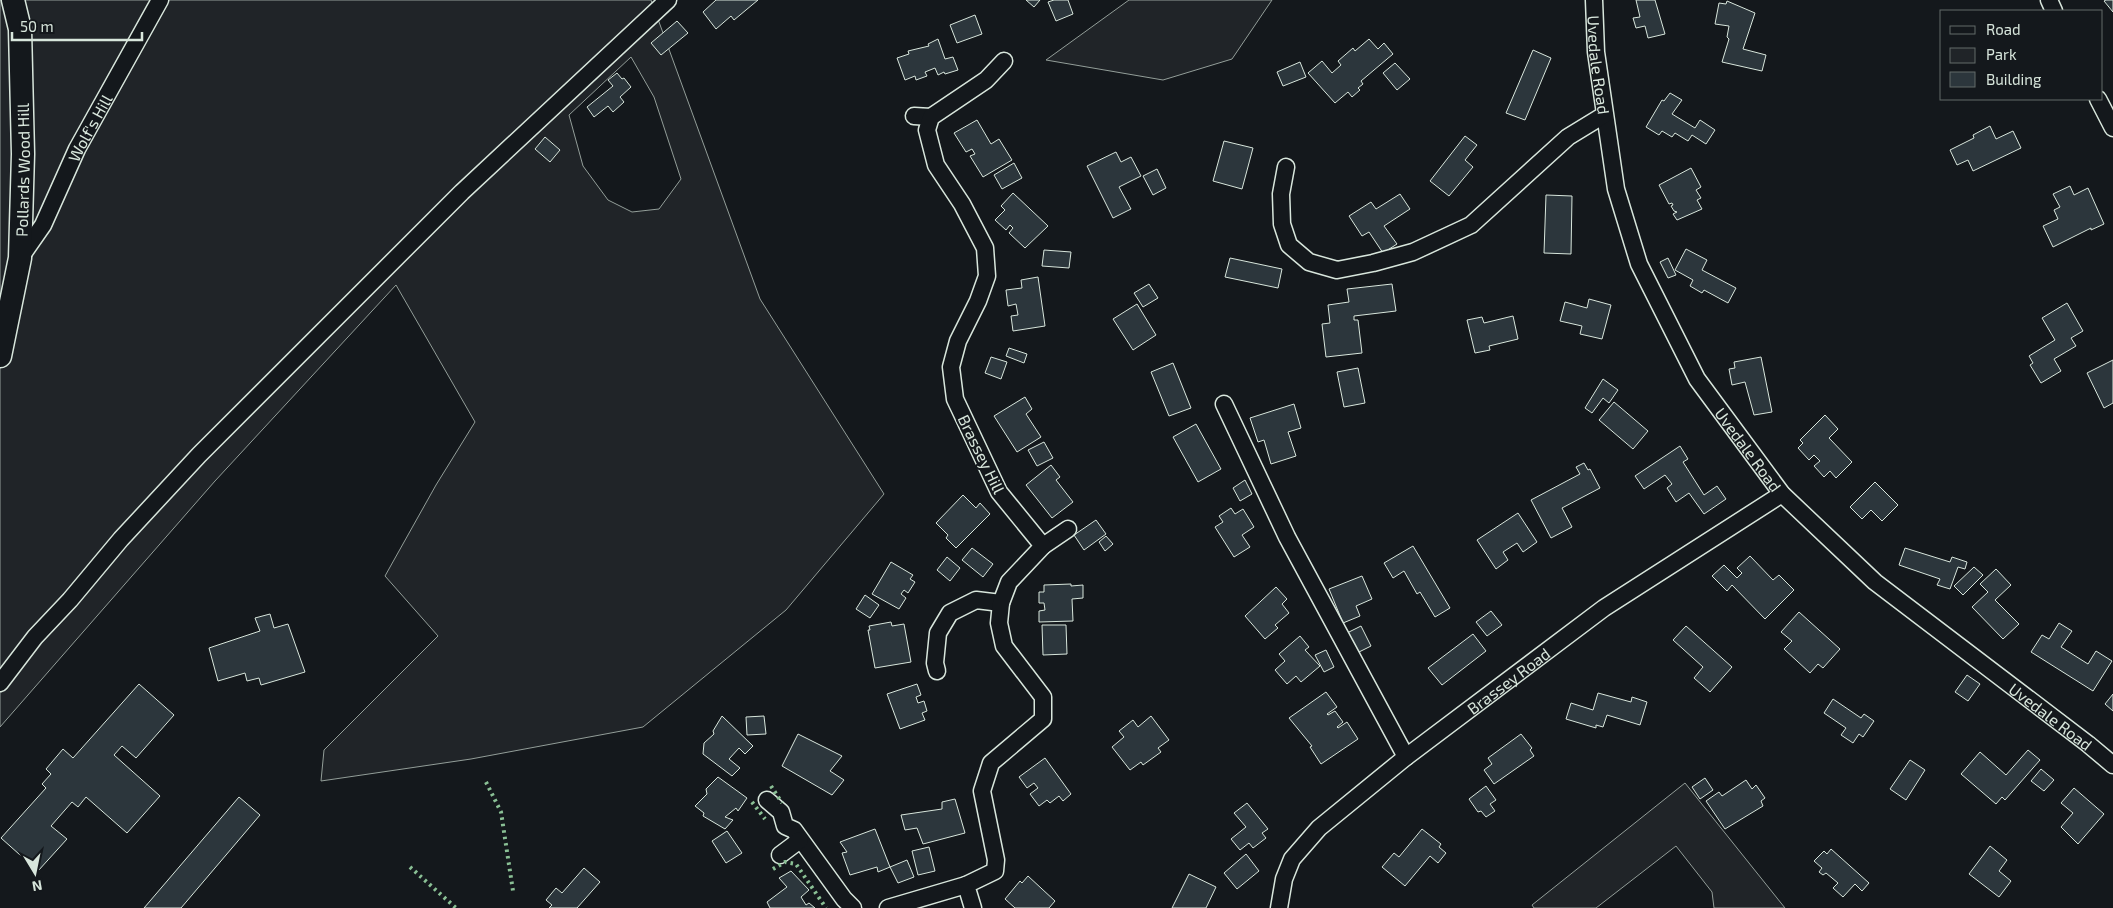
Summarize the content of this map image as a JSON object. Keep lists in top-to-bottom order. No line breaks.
{"streets":{"street":["Uvedale Road","Wolf's Hill","Pollards Wood Hill","Brassey Hill","Brassey Road"]},"crossings":[["Uvedale Road","Brassey Road"],["Wolf's Hill","Pollards Wood Hill"]],"legend":["Road","Park","Building"],"scale_bar":"50 m","north":"bottom"}
